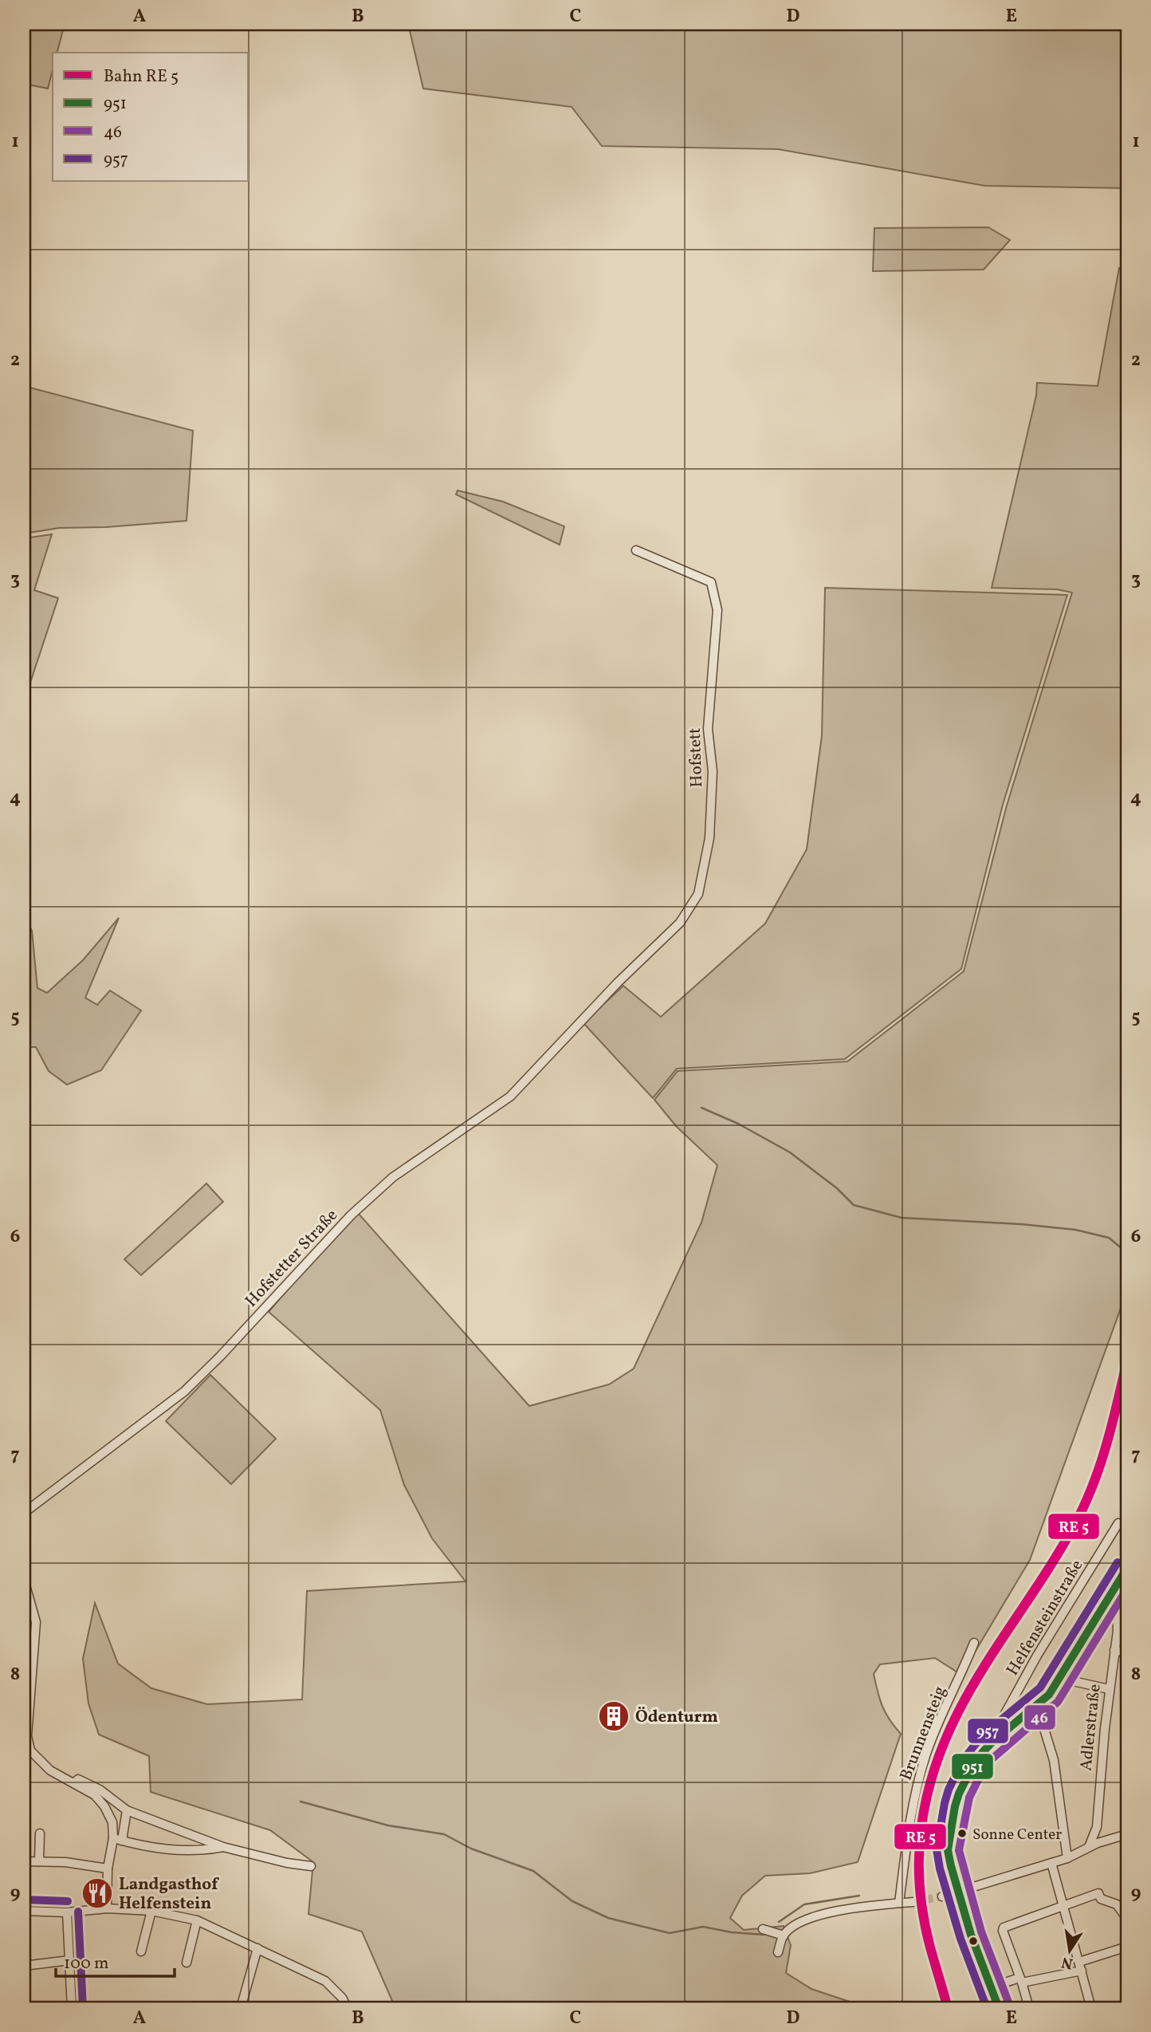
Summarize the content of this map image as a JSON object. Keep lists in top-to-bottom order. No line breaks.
{"streets":{"street":["Hofstett","Hofstetter Straße","Helfensteinstraße","Adlerstraße","Brunnensteig"]},"crossings":[["Hofstett","Hofstetter Straße"],["Helfensteinstraße","Adlerstraße"]],"places":{"building":["Ödenturm"],"other":["Sonne Center"],"restaurant":["Landgasthof Helfenstein"]},"lines":["transit line 957","transit line 951","transit line 46"],"legend":["Bahn RE 5","951","46","957"],"scale_bar":"100 m","north":"bottom","grid":{"columns":["A","B","C","D","E"],"rows":["1","2","3","4","5","6","7","8","9"]}}
